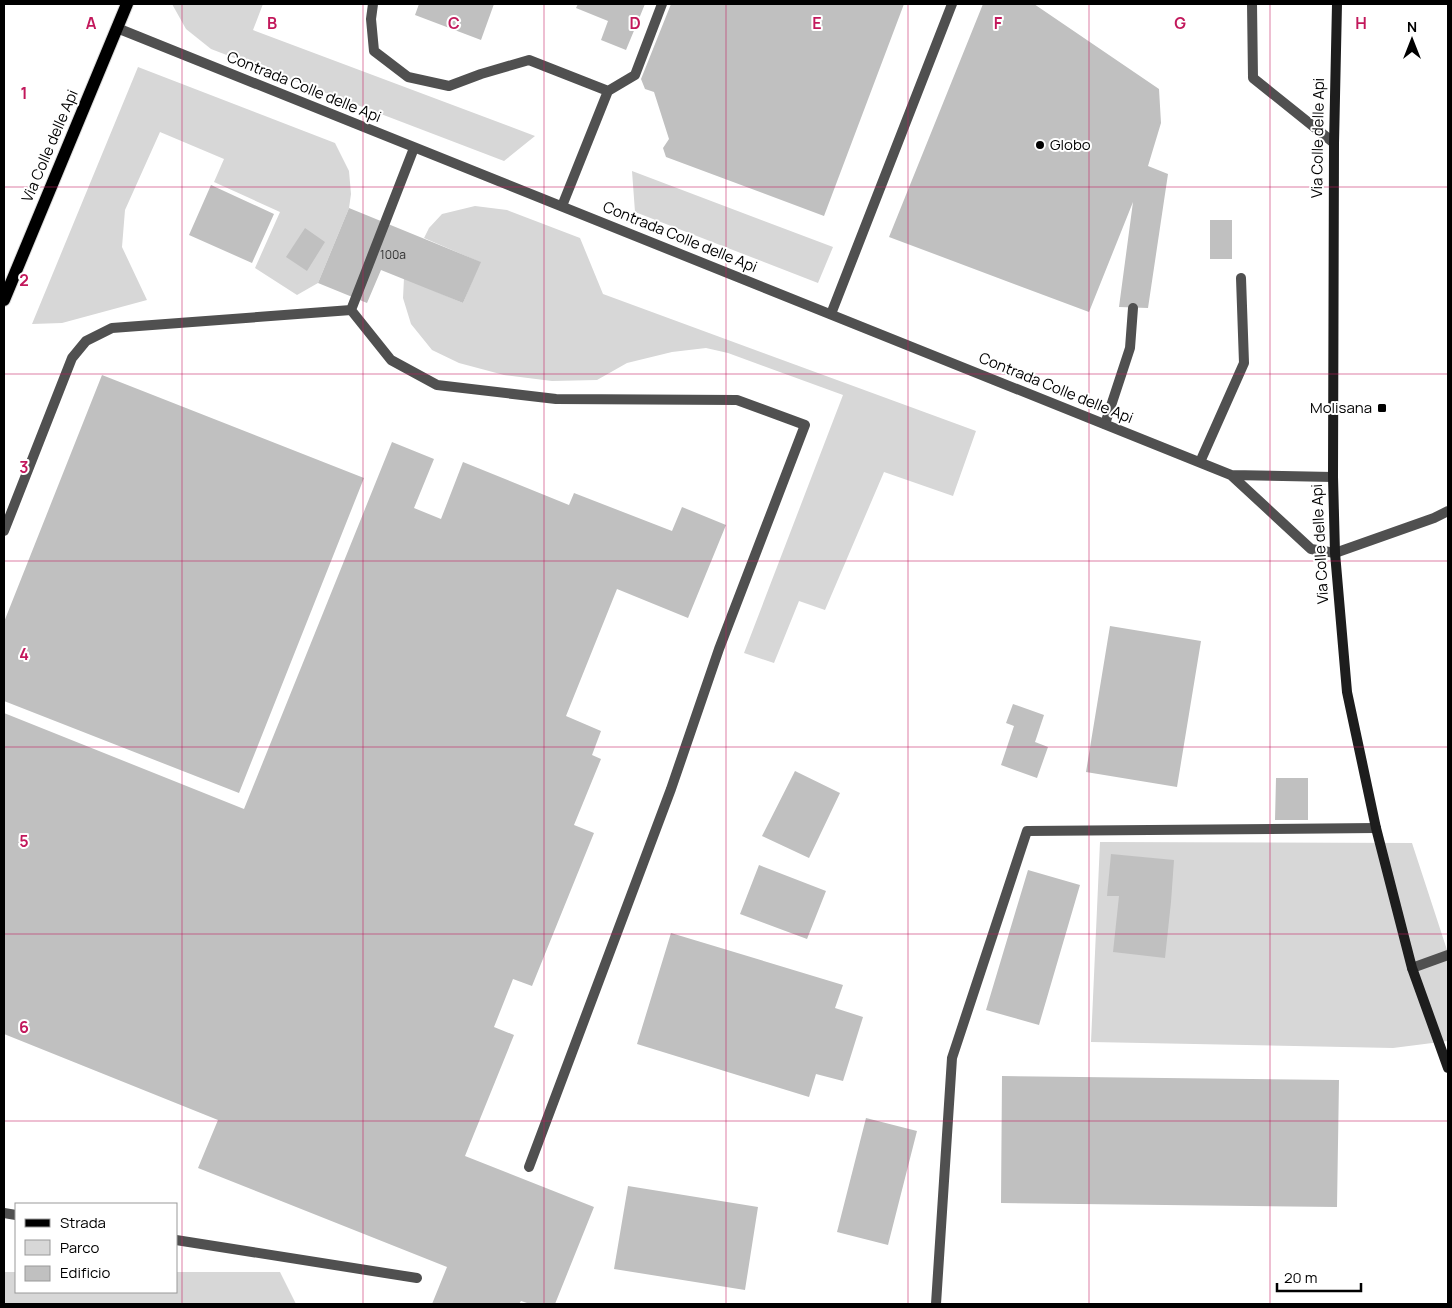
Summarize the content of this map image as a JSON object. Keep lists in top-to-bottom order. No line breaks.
{"streets":{"main road":["Via Colle delle Api"],"street":["Contrada Colle delle Api"]},"crossings":[["Contrada Colle delle Api","Via Colle delle Api"]],"places":{"other":["Globo"],"transit":["Molisana"]},"house_numbers":["100a"],"legend":["Strada","Parco","Edificio"],"scale_bar":"20 m","north":"top","grid":{"columns":["A","B","C","D","E","F","G","H"],"rows":["1","2","3","4","5","6"]}}
